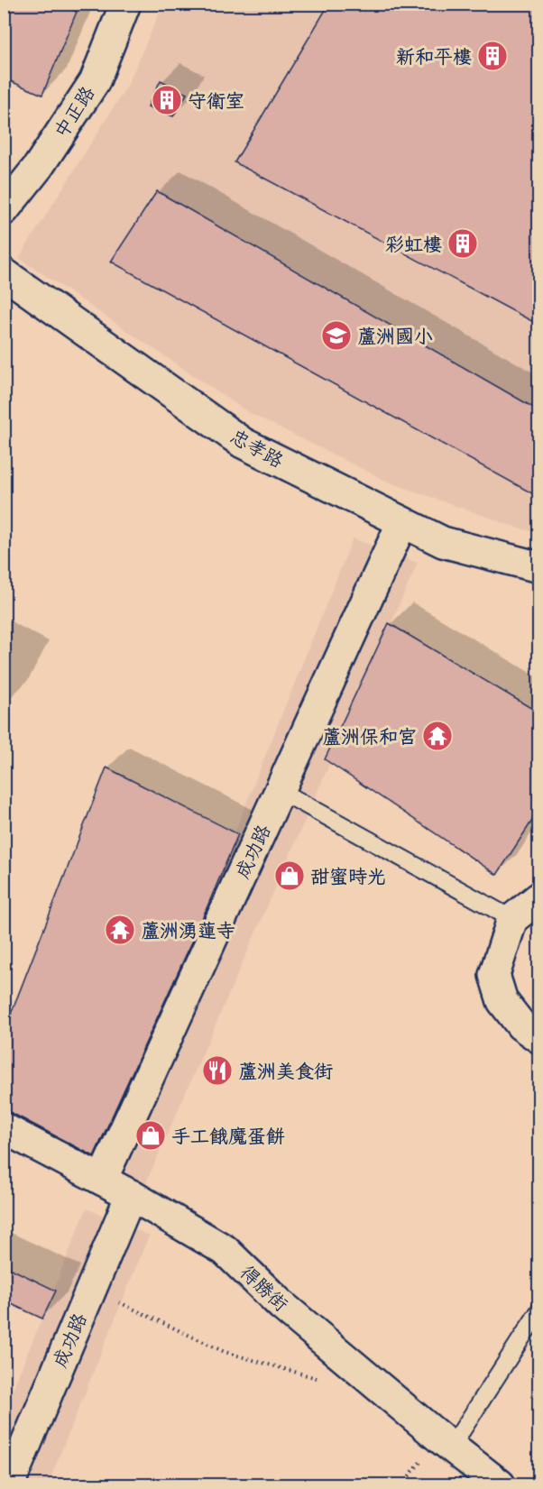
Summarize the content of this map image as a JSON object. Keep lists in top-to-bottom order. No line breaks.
{"streets":{"street":["中正路","忠孝路","成功路","得勝街"]},"crossings":[["忠孝路","成功路"],["成功路","得勝街"]],"places":{"building":["新和平樓","守衛室","彩虹樓"],"school or university":["蘆洲國小"],"temple":["蘆洲保和宮","蘆洲湧蓮寺"],"shop":["甜蜜時光","手工餓魔蛋餅"],"restaurant":["蘆洲美食街"]}}
